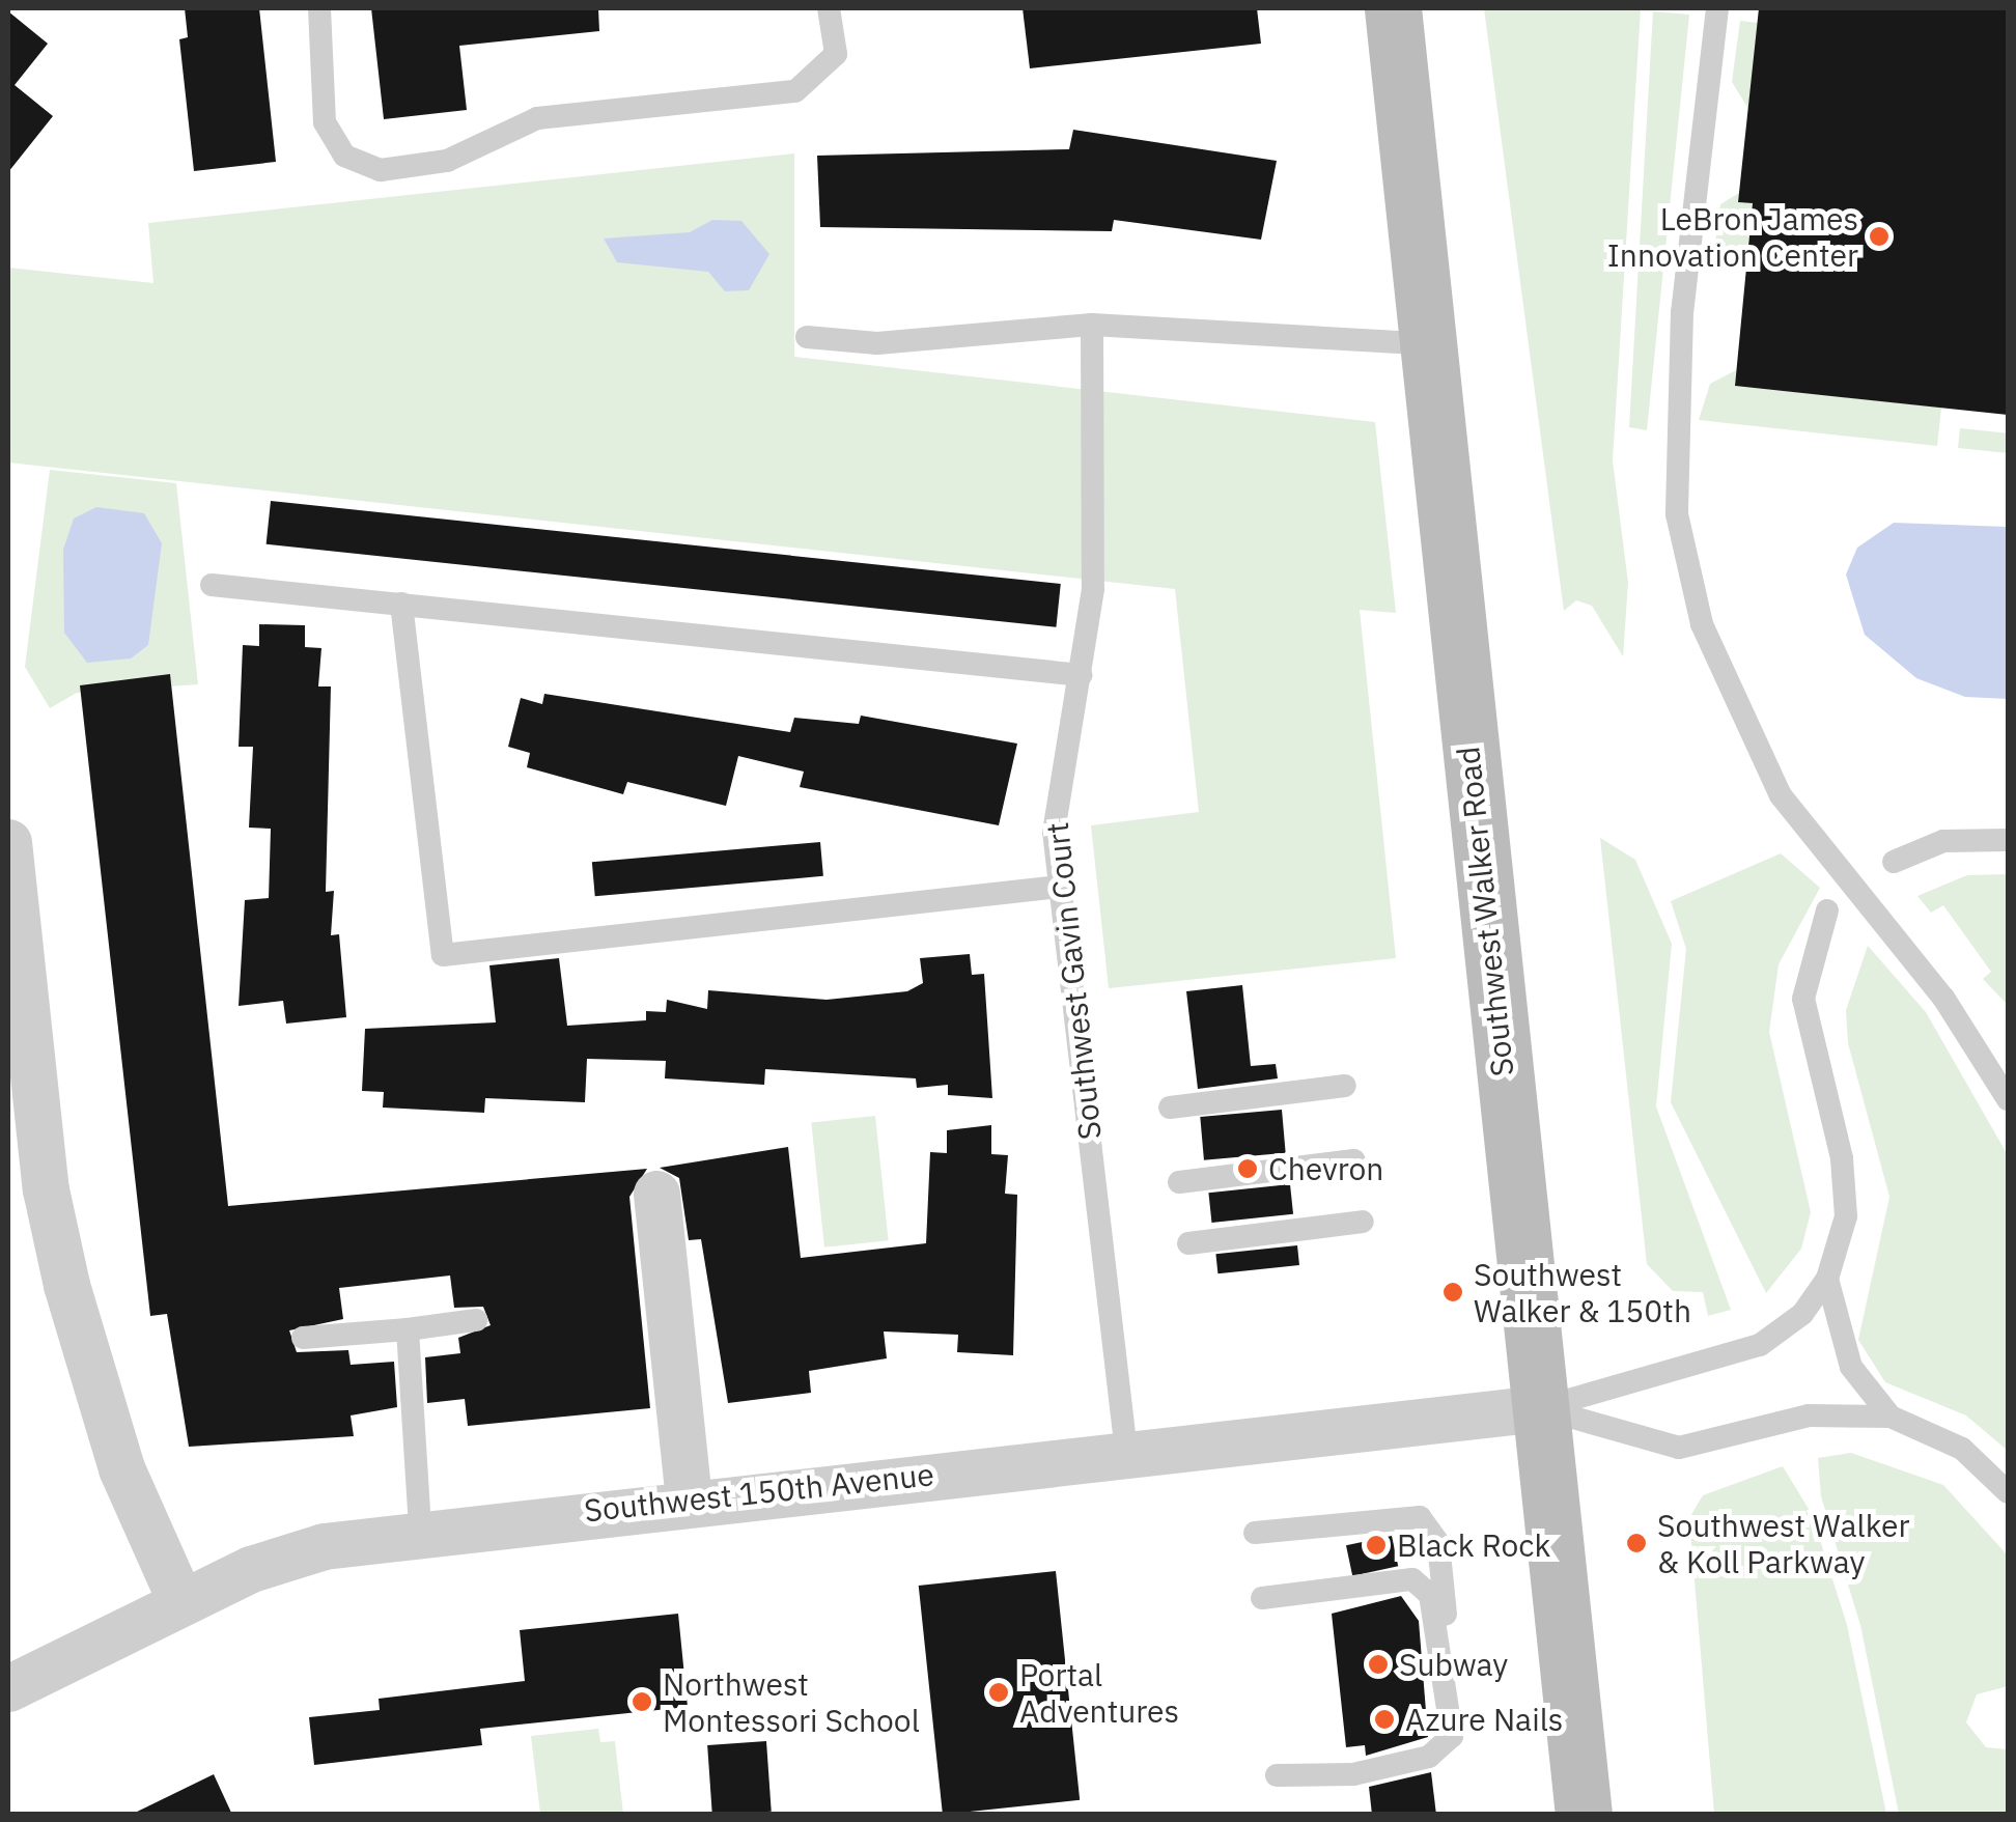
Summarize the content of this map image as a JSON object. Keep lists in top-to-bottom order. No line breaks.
{"streets":{"main road":["Southwest Walker Road"],"street":["Southwest 150th Avenue"],"lane":["Southwest Gavin Court"]},"crossings":[["Southwest Walker Road","Southwest 150th Avenue"],["Southwest Gavin Court","Southwest 150th Avenue"]],"places":["LeBron James Innovation Center","Chevron","Southwest Walker & 150th","Southwest Walker & Koll Parkway","Black Rock","Subway","Portal Adventures","Northwest Montessori School","Azure Nails"]}
